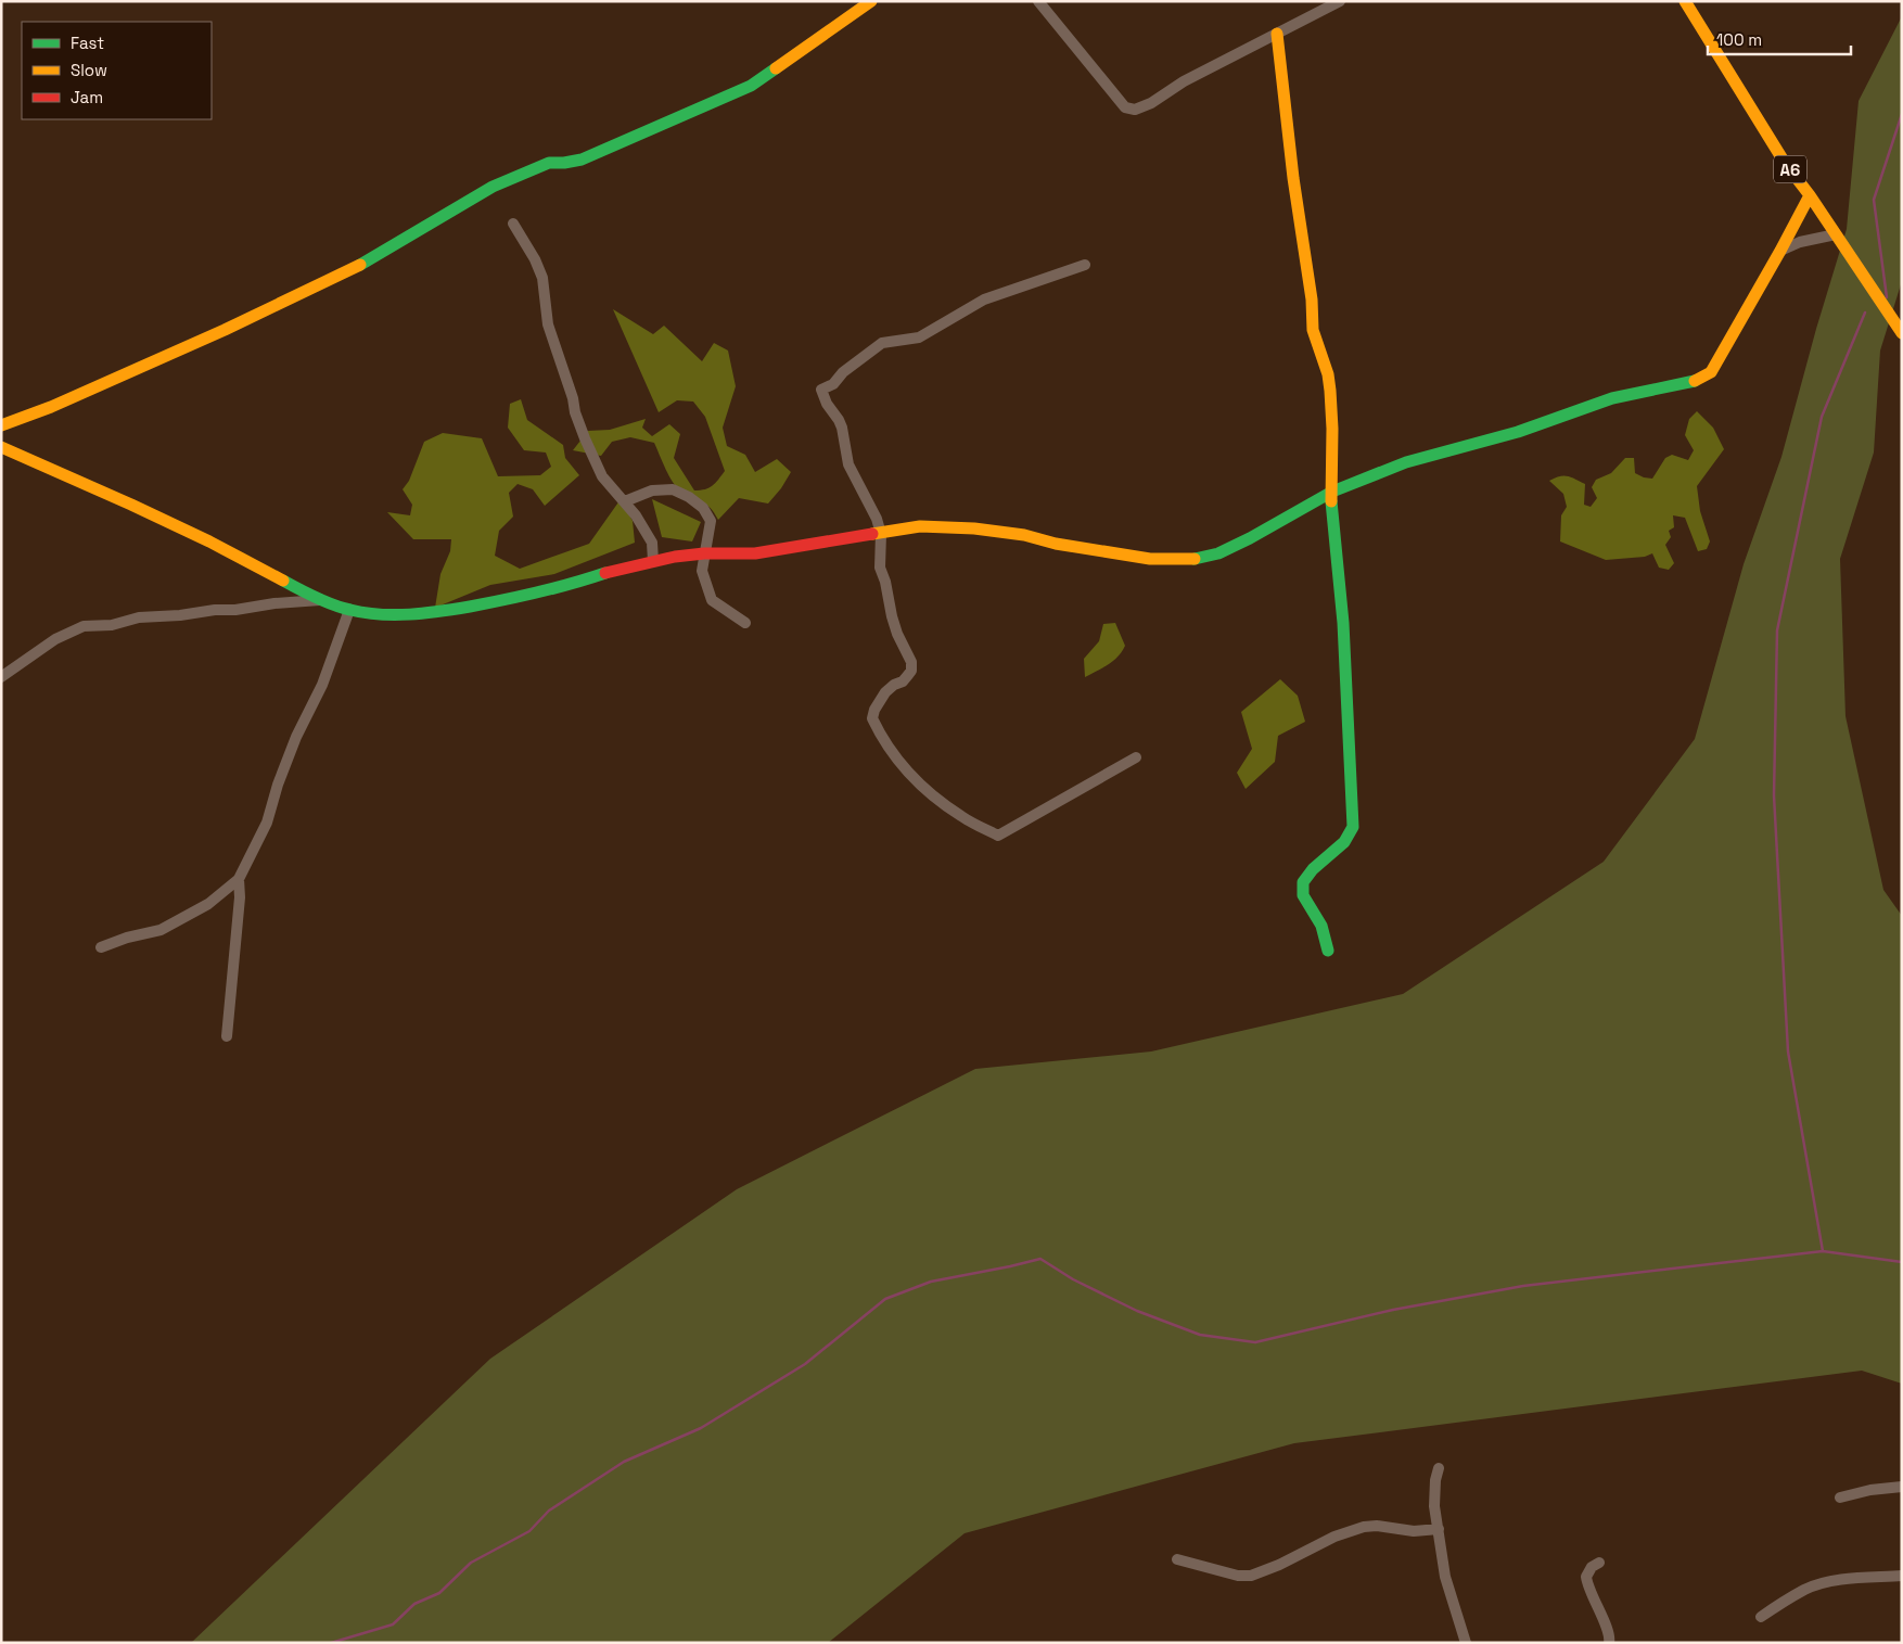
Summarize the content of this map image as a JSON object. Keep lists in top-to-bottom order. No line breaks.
{"streets":{"street":["A6"]},"legend":["Fast","Slow","Jam"],"scale_bar":"100 m"}
